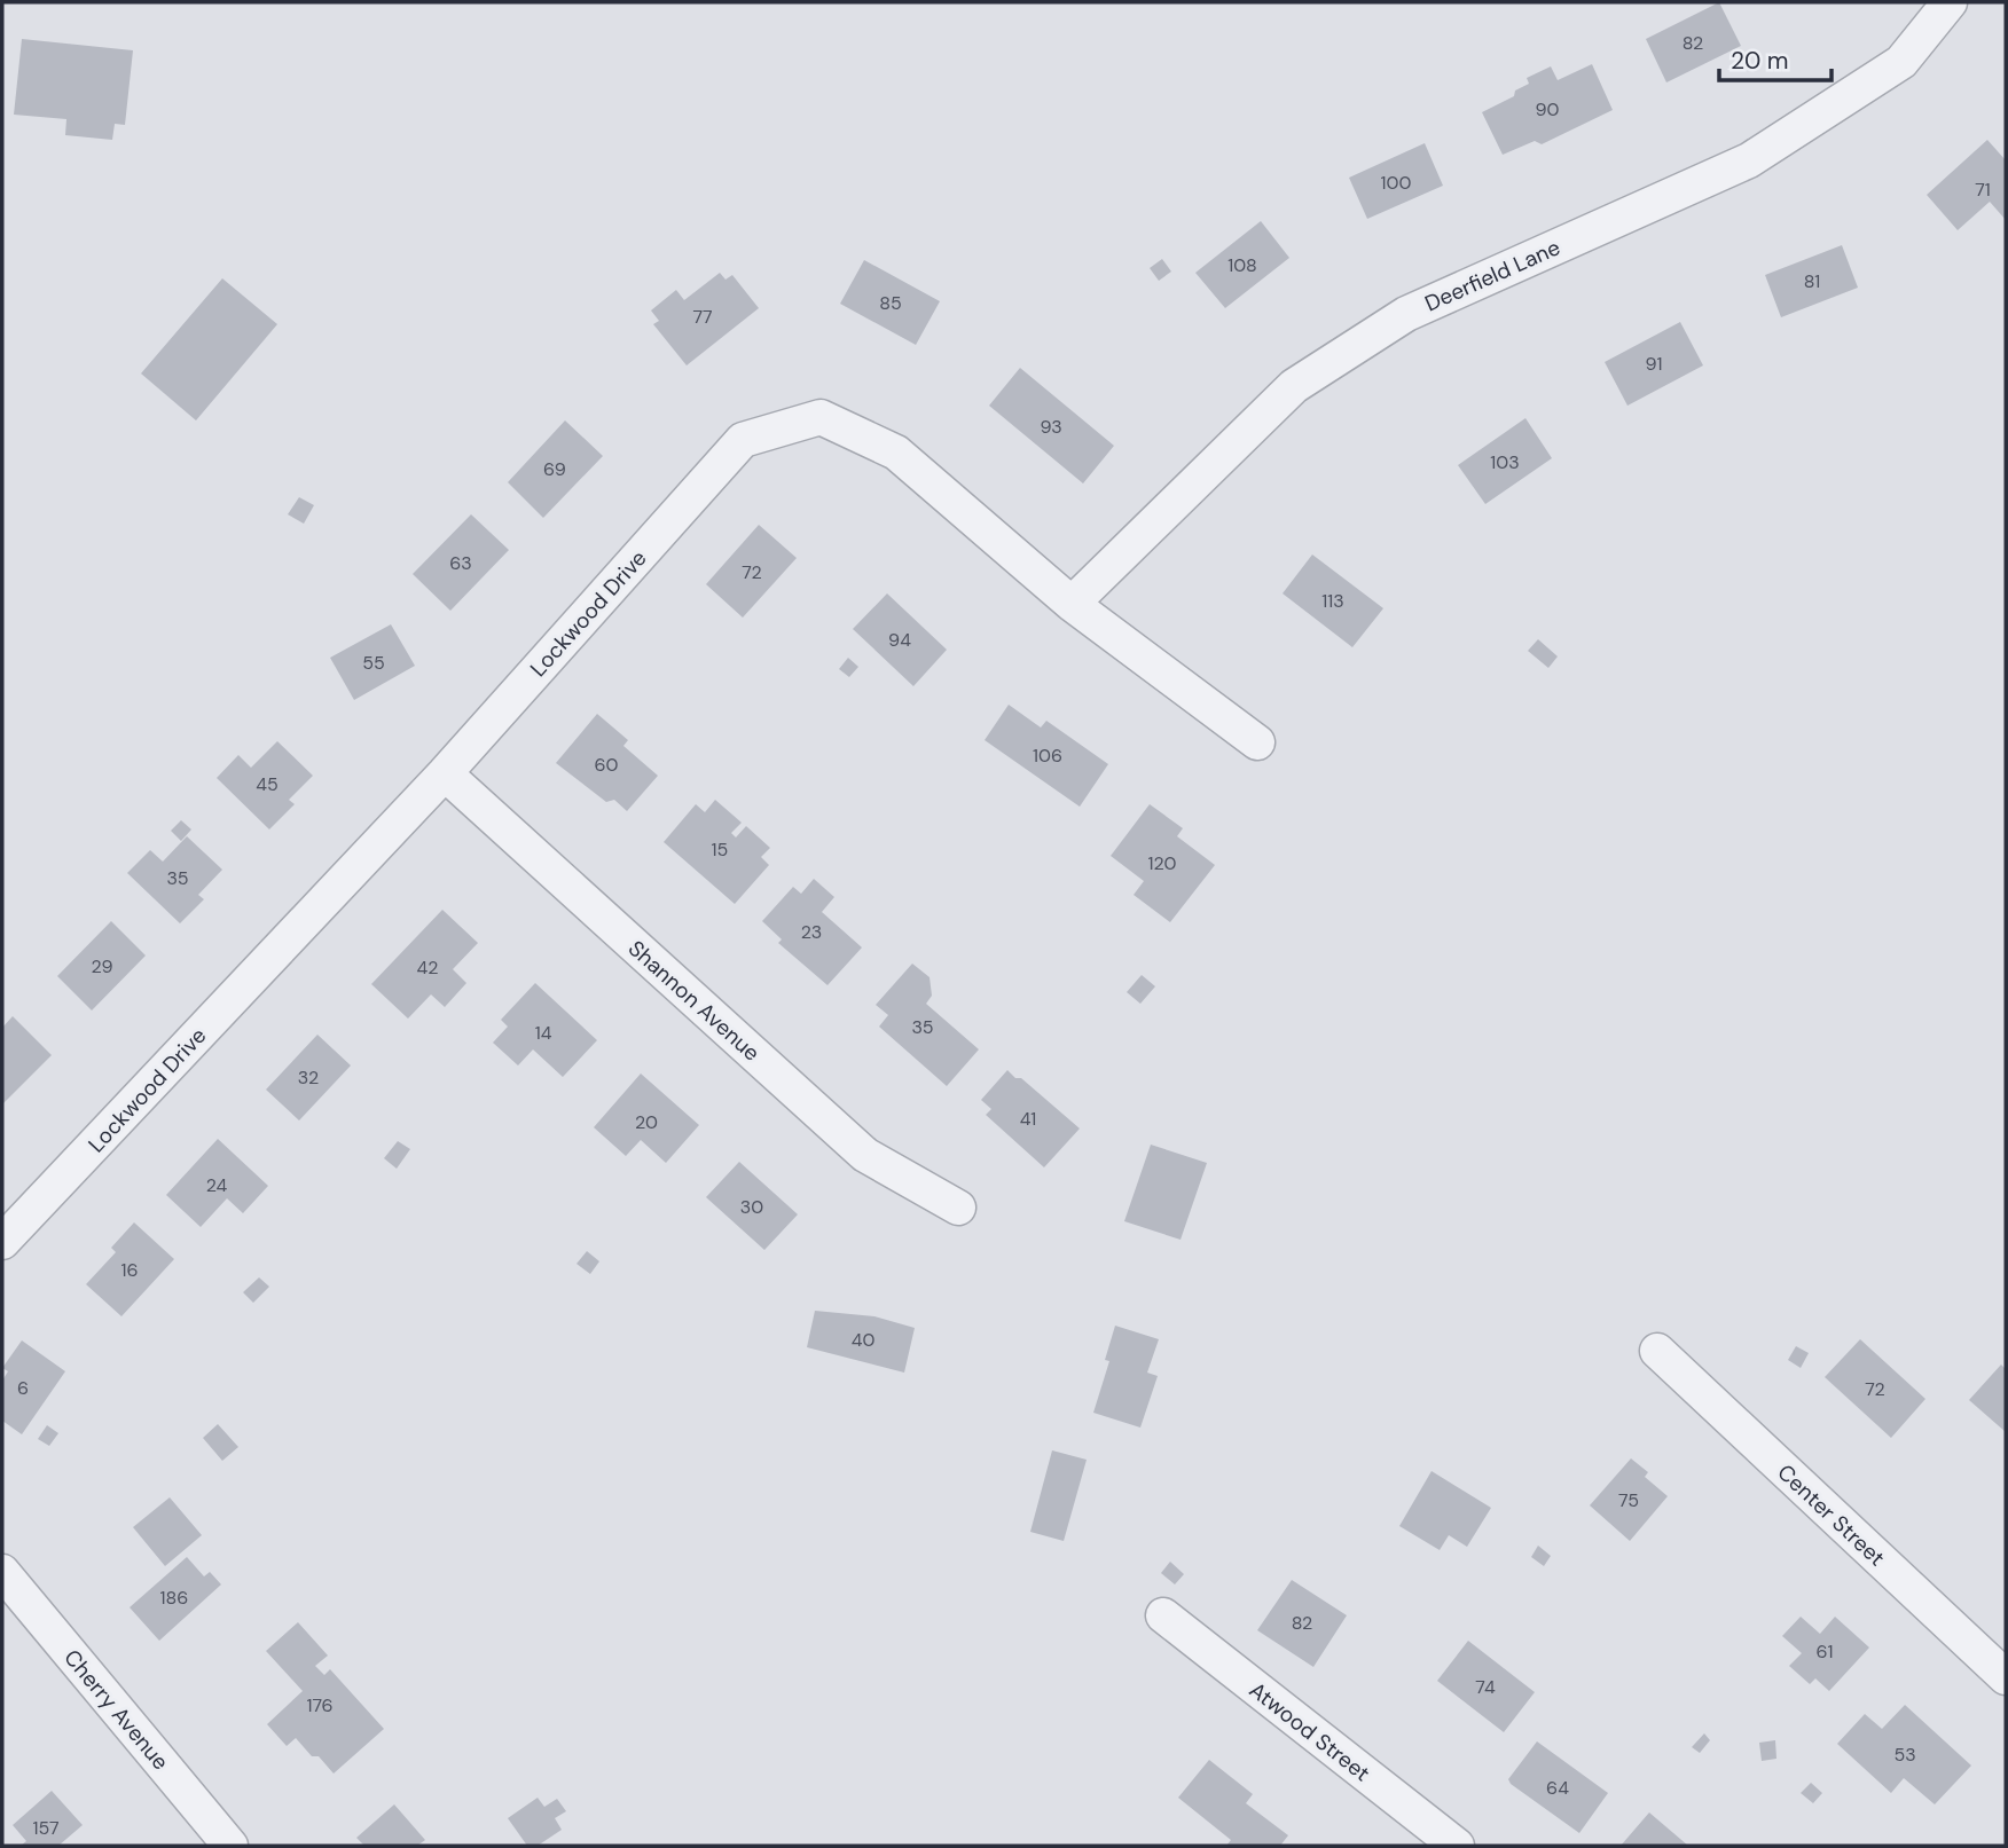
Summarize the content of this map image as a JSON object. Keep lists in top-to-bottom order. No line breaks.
{"streets":{"street":["Deerfield Lane","Lockwood Drive","Shannon Avenue","Center Street","Cherry Avenue","Atwood Street"]},"crossings":[["Deerfield Lane","Lockwood Drive"],["Lockwood Drive","Shannon Avenue"]],"house_numbers":["82","90","100","71","108","81","85","77","91","93","103","69","63","72","113","94","55","106","60","45","15","120","35","23","29","42","35","14","32","41","20","24","30","16","40","6","72","75","186","82","61","74","176","53","64","157"],"scale_bar":"20 m"}
